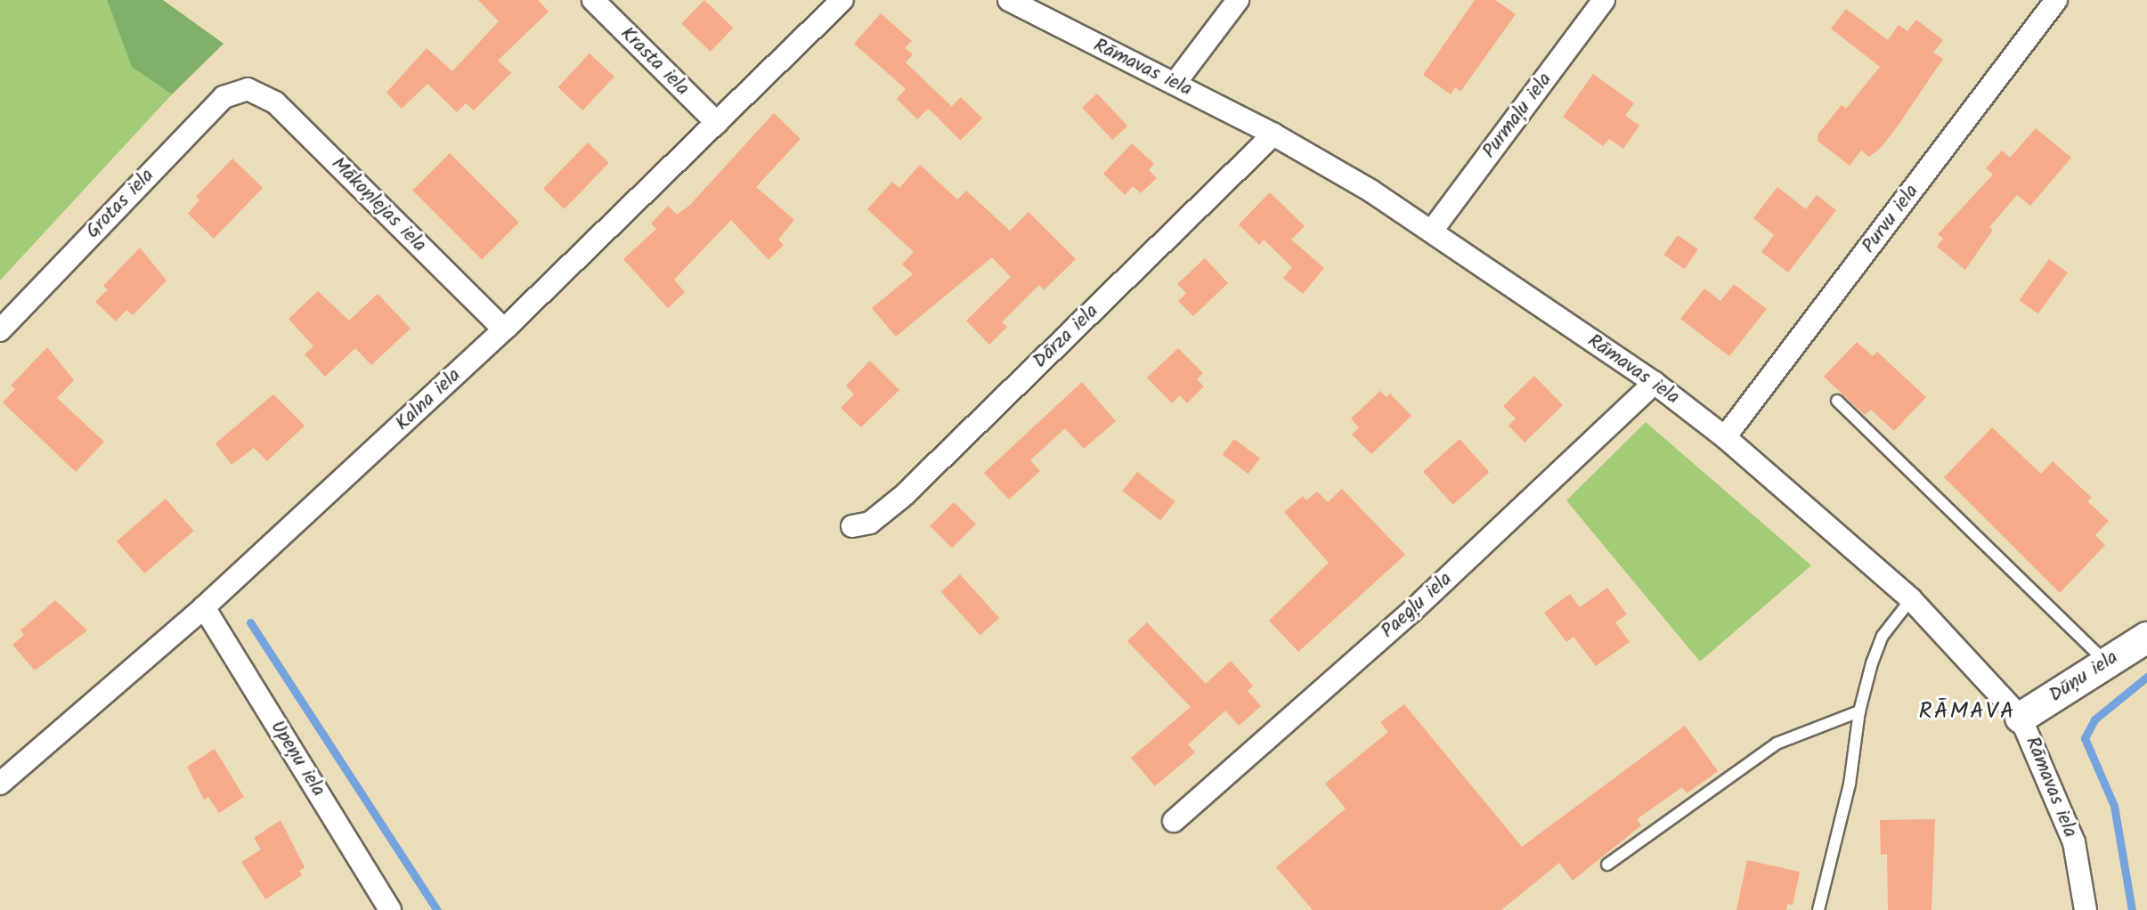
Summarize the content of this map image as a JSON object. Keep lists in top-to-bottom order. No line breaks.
{"streets":{"main road":["Dūņu iela"],"street":["Krasta iela","Rāmavas iela","Purmaļu iela","Grotas iela","Mākoņlejas iela","Purvu iela","Dārza iela","Kalna iela","Paegļu iela","Upeņu iela"]},"crossings":[["Krasta iela","Kalna iela"],["Rāmavas iela","Purmaļu iela"],["Rāmavas iela","Purvu iela"],["Rāmavas iela","Dārza iela"],["Rāmavas iela","Paegļu iela"],["Rāmavas iela","Dūņu iela"],["Grotas iela","Mākoņlejas iela"],["Mākoņlejas iela","Kalna iela"],["Kalna iela","Upeņu iela"]],"districts":["RĀMAVA"]}
